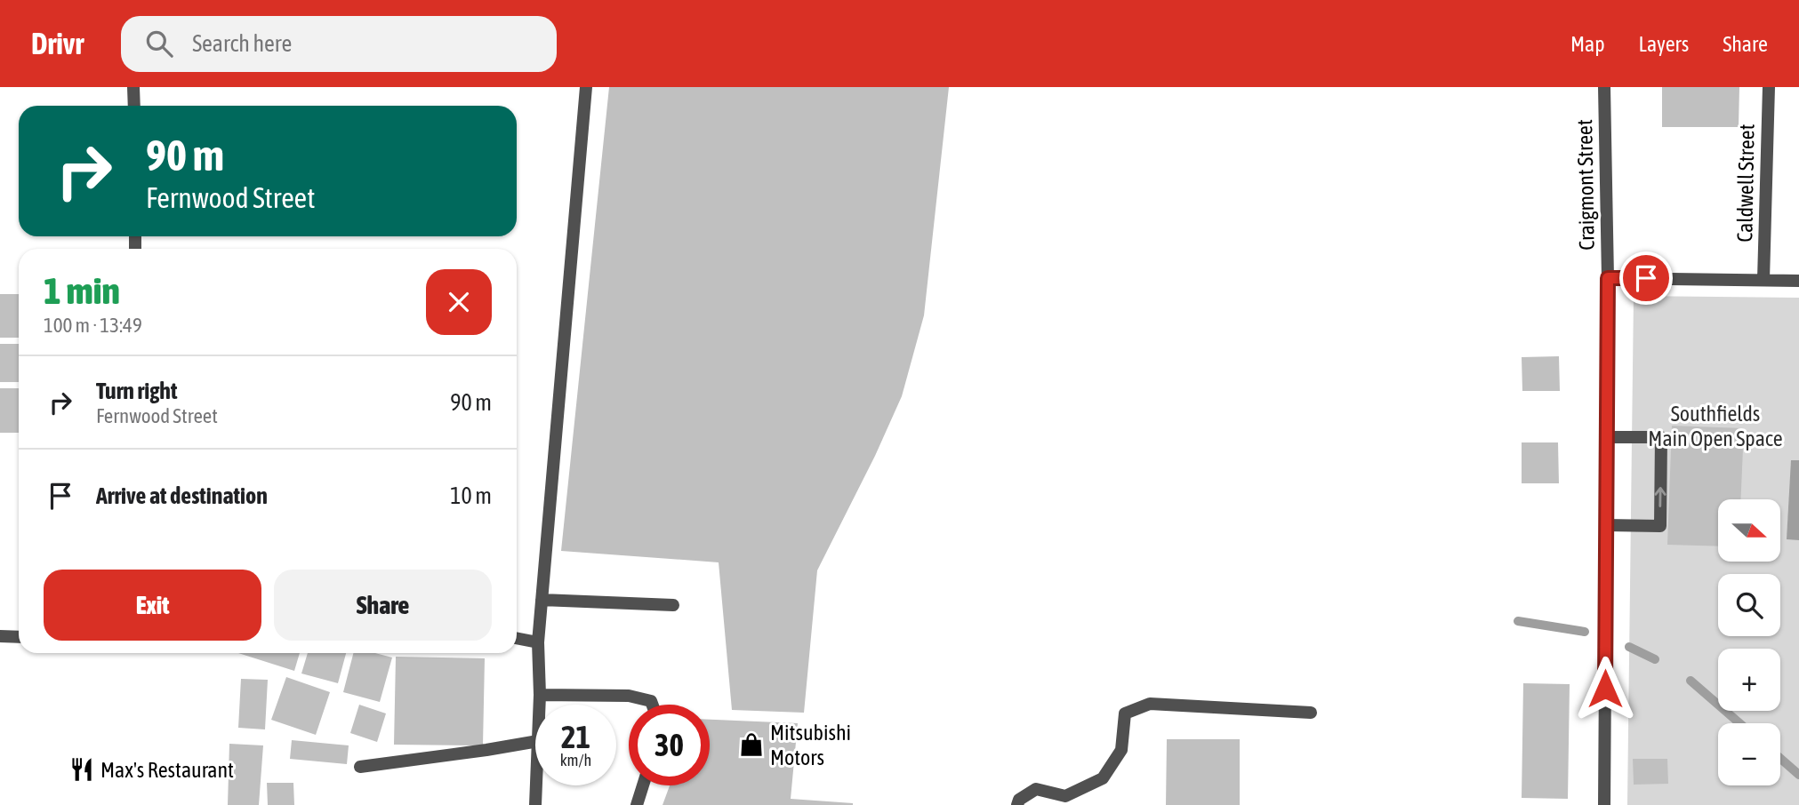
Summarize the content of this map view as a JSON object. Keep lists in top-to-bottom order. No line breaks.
{"streets":{"street":["Caldwell Street","Craigmont Street"]},"parks":["Southfields Main Open Space"],"places":{"shop":["Mitsubishi Motors"],"restaurant":["Max's Restaurant"]},"north":"right","page":{"header":"Drivr","search":"Search here","nav":["Map","Layers","Share"],"turn":["90 m","Fernwood Street"],"heading":["1 min","100 m · 13:49"],"list":[{"name":"Turn right","note":"Fernwood Street","value":"90 m"},{"name":"Arrive at destination","value":"10 m"}],"map_buttons":["+","−"],"buttons":["Exit","Share"],"speed":"21 km/h","limit":"30"}}
